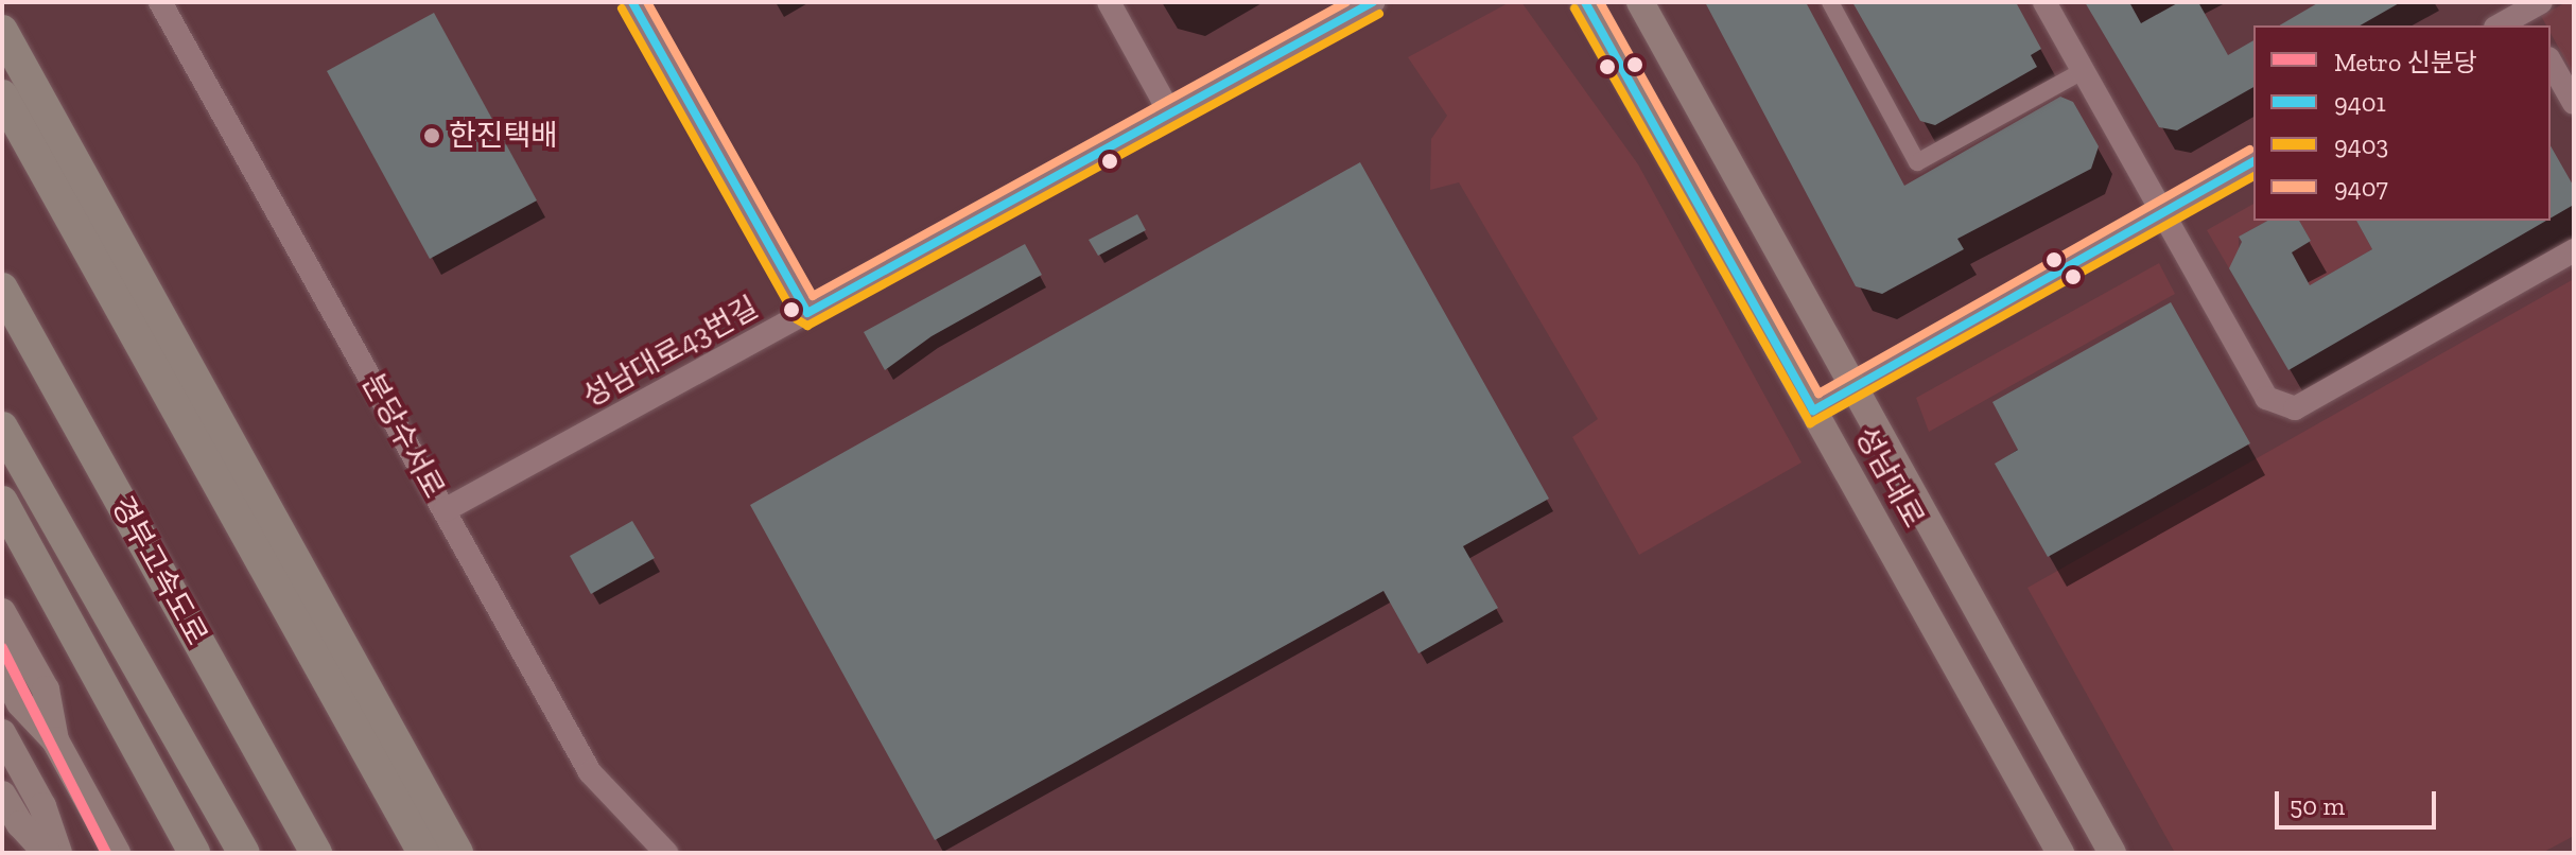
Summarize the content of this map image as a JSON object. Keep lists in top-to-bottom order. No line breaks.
{"streets":{"highway":["경부고속도로"],"main road":["성남대로"],"street":["성남대로43번길","분당수서로"]},"crossings":[["성남대로43번길","분당수서로"]],"places":["한진택배"],"lines":["transit line 9401","transit line 9407","transit line 9403","metro line 신분당"],"legend":["Metro 신분당","9401","9403","9407"],"scale_bar":"50 m"}
